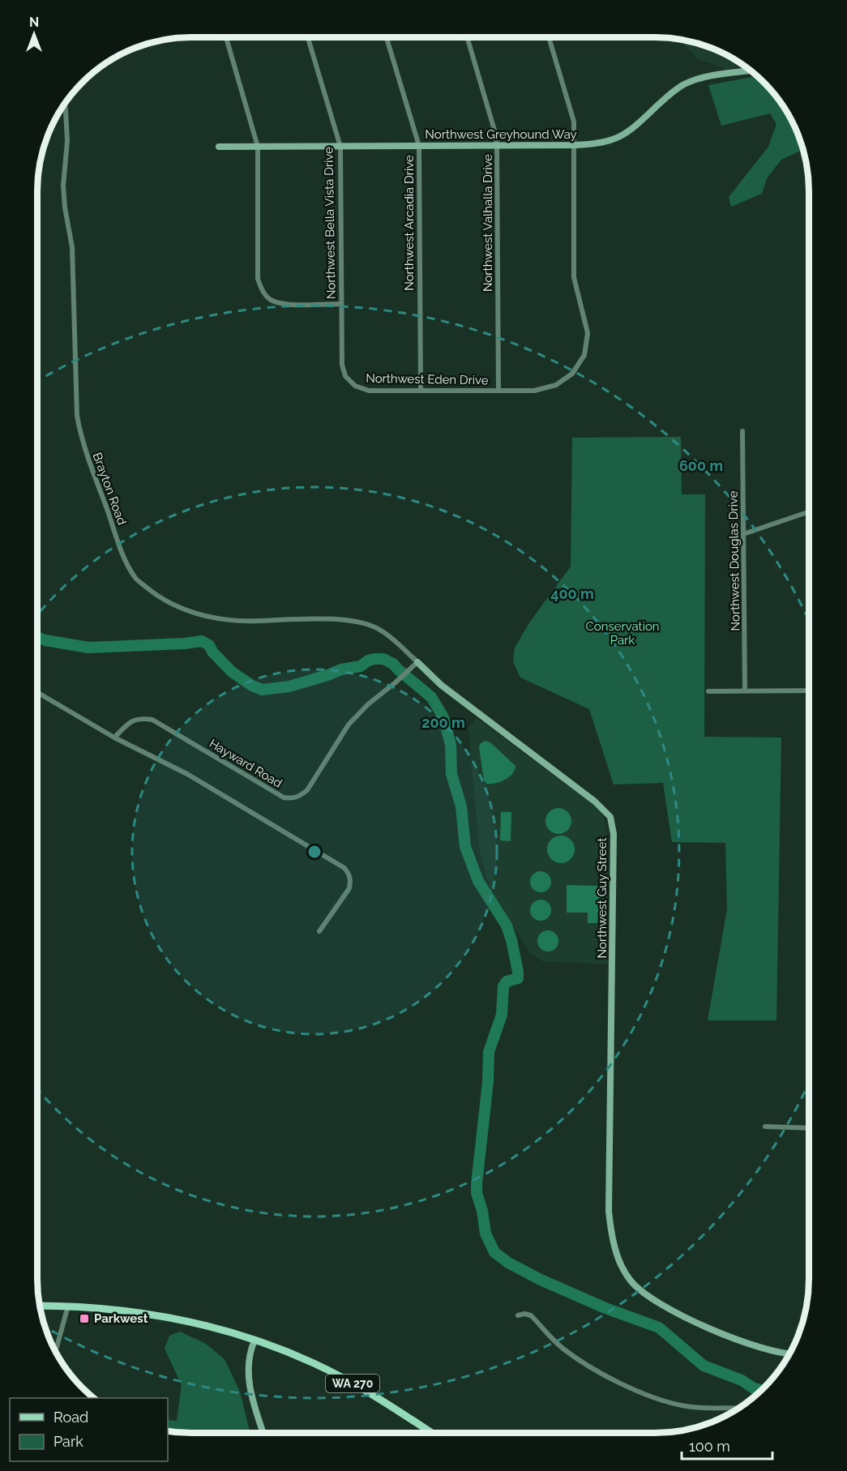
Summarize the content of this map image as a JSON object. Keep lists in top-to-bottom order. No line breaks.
{"streets":{"main road":["WA 270"],"street":["Northwest Greyhound Way","Northwest Bella Vista Drive","Northwest Arcadia Drive","Northwest Valhalla Drive","Northwest Eden Drive","Brayton Road","Northwest Douglas Drive","Hayward Road","Northwest Guy Street"]},"crossings":[["Northwest Greyhound Way","Northwest Bella Vista Drive"],["Northwest Greyhound Way","Northwest Arcadia Drive"],["Northwest Greyhound Way","Northwest Valhalla Drive"],["Northwest Greyhound Way","Northwest Eden Drive"],["Northwest Bella Vista Drive","Northwest Eden Drive"],["Northwest Arcadia Drive","Northwest Eden Drive"],["Northwest Valhalla Drive","Northwest Eden Drive"],["Brayton Road","Hayward Road"],["Brayton Road","Northwest Guy Street"],["Hayward Road","Northwest Guy Street"]],"parks":["Conservation Park"],"places":{"transit":["Parkwest"]},"legend":["Road","Park"],"scale_bar":"100 m","north":"top","rings":["600 m","400 m","200 m"]}
